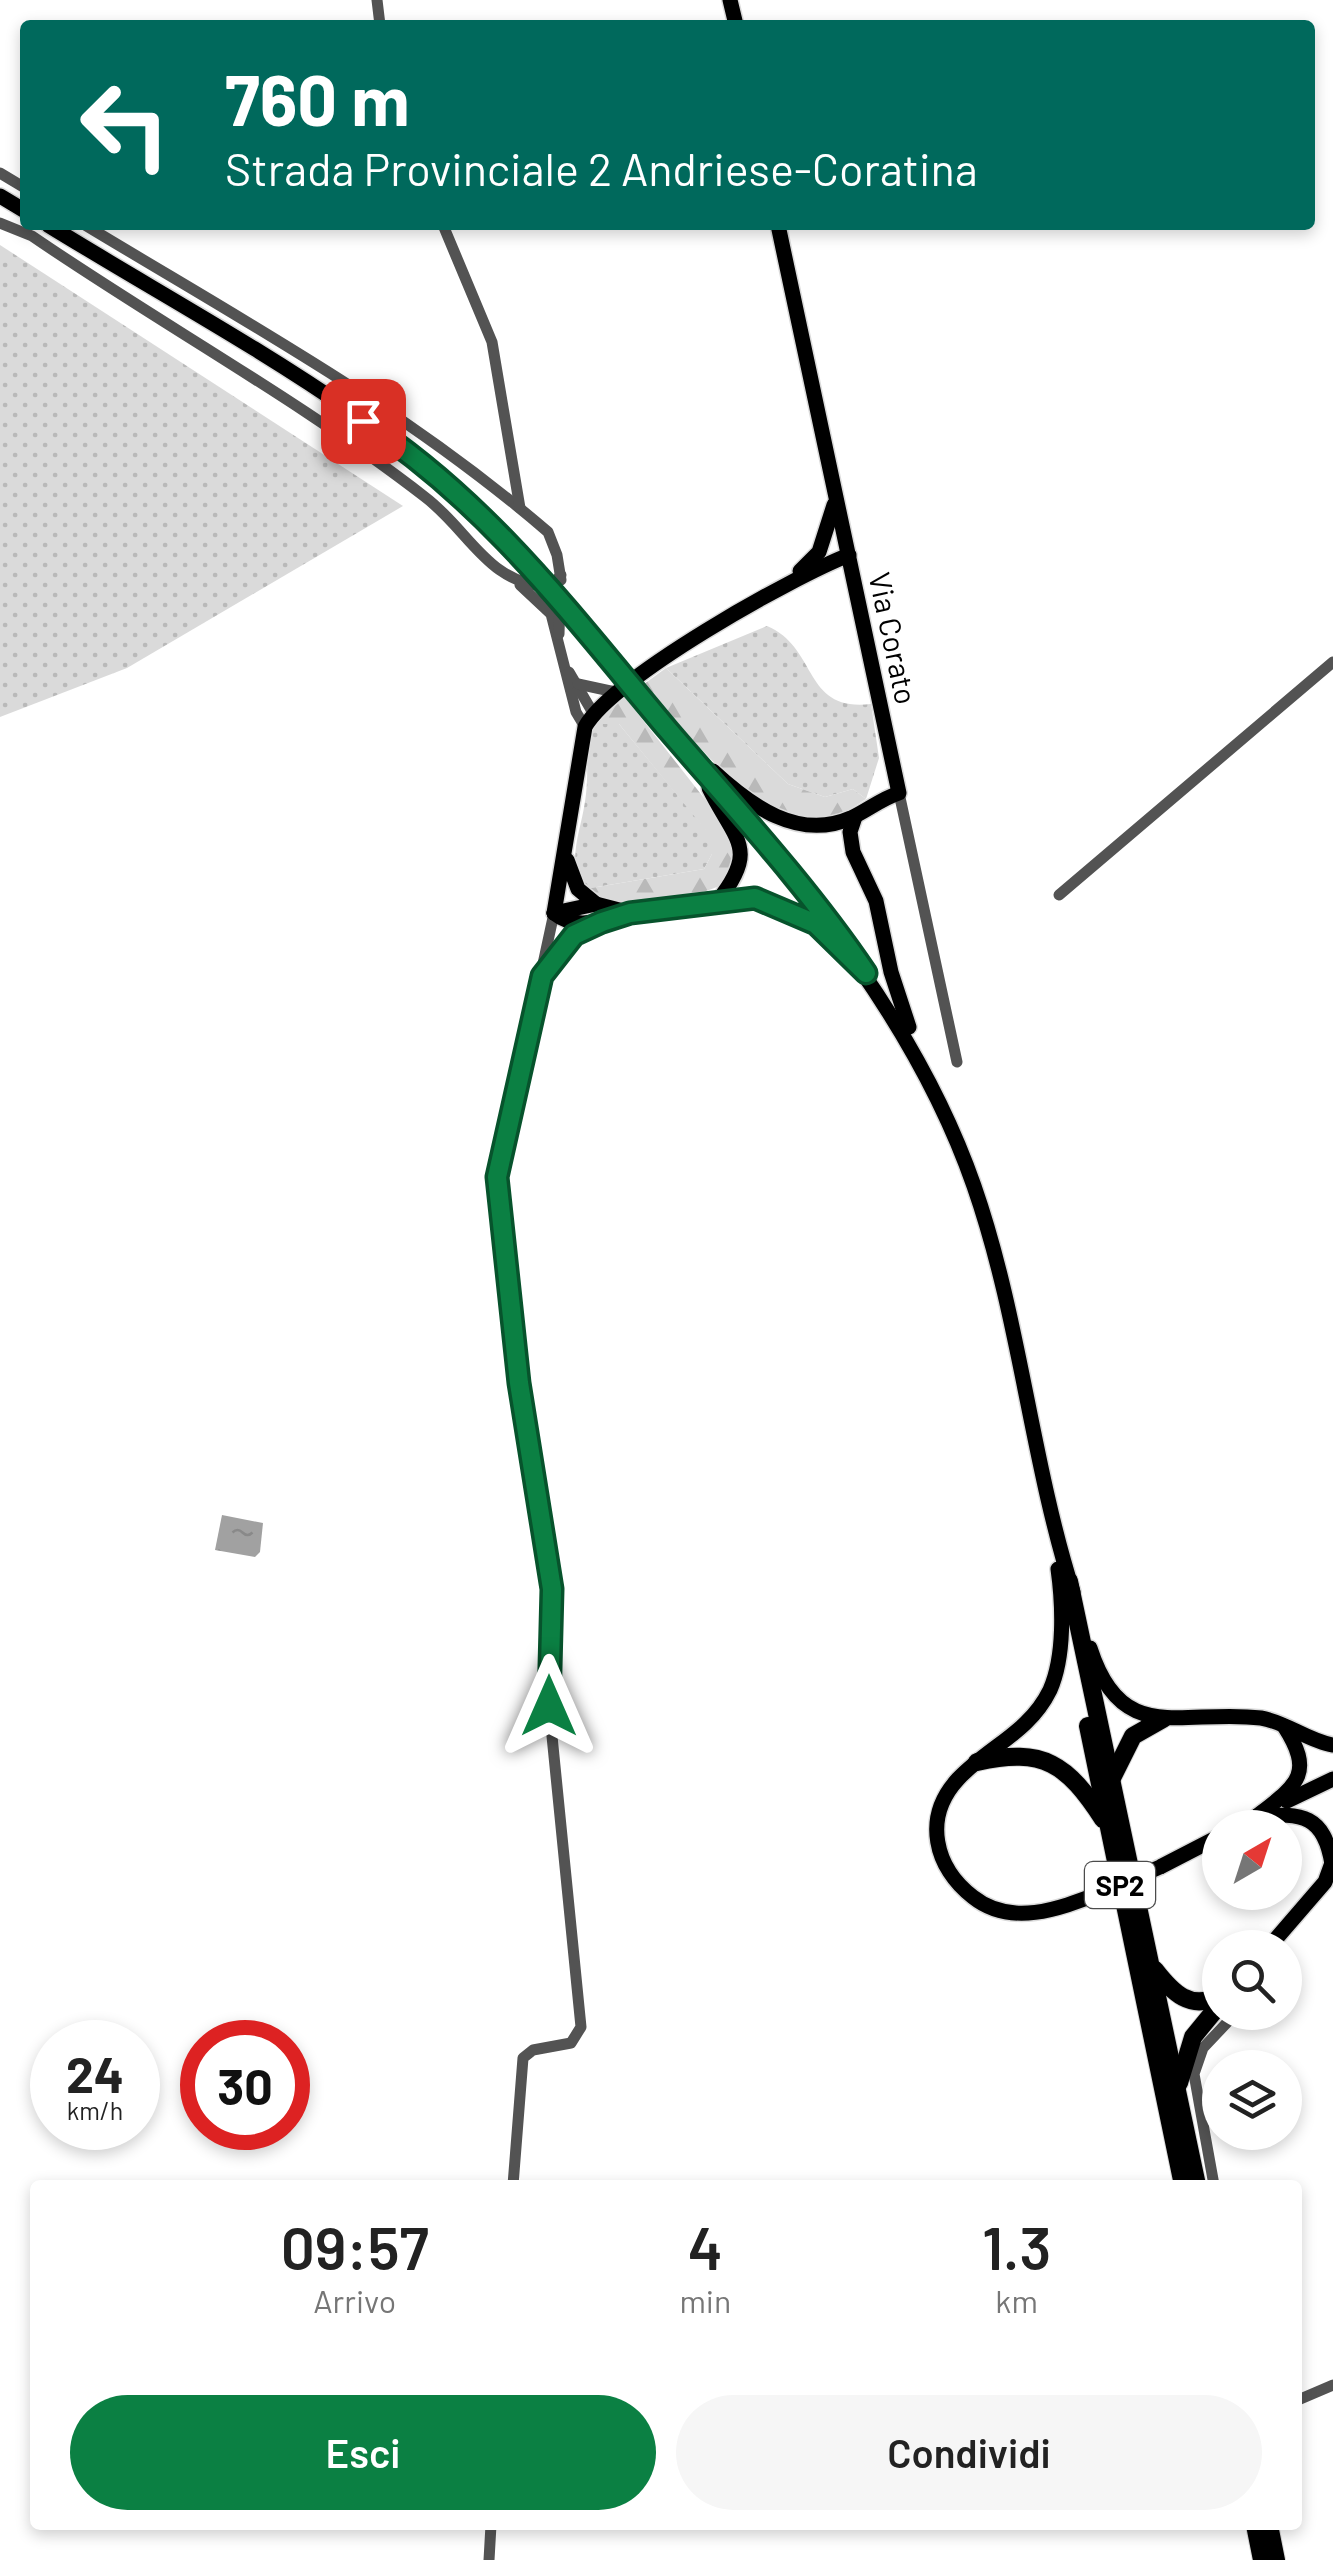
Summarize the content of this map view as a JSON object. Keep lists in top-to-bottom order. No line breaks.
{"streets":{"highway":["SP2"],"main road":["Via Corato"]},"north":"top right","page":{"turn":["760 m","Strada Provinciale 2 Andriese-Coratina"],"speed":"24 km/h","limit":"30","eta":["09:57","Arrivo","4","min","1.3","km"],"buttons":["Esci","Condividi"]}}
